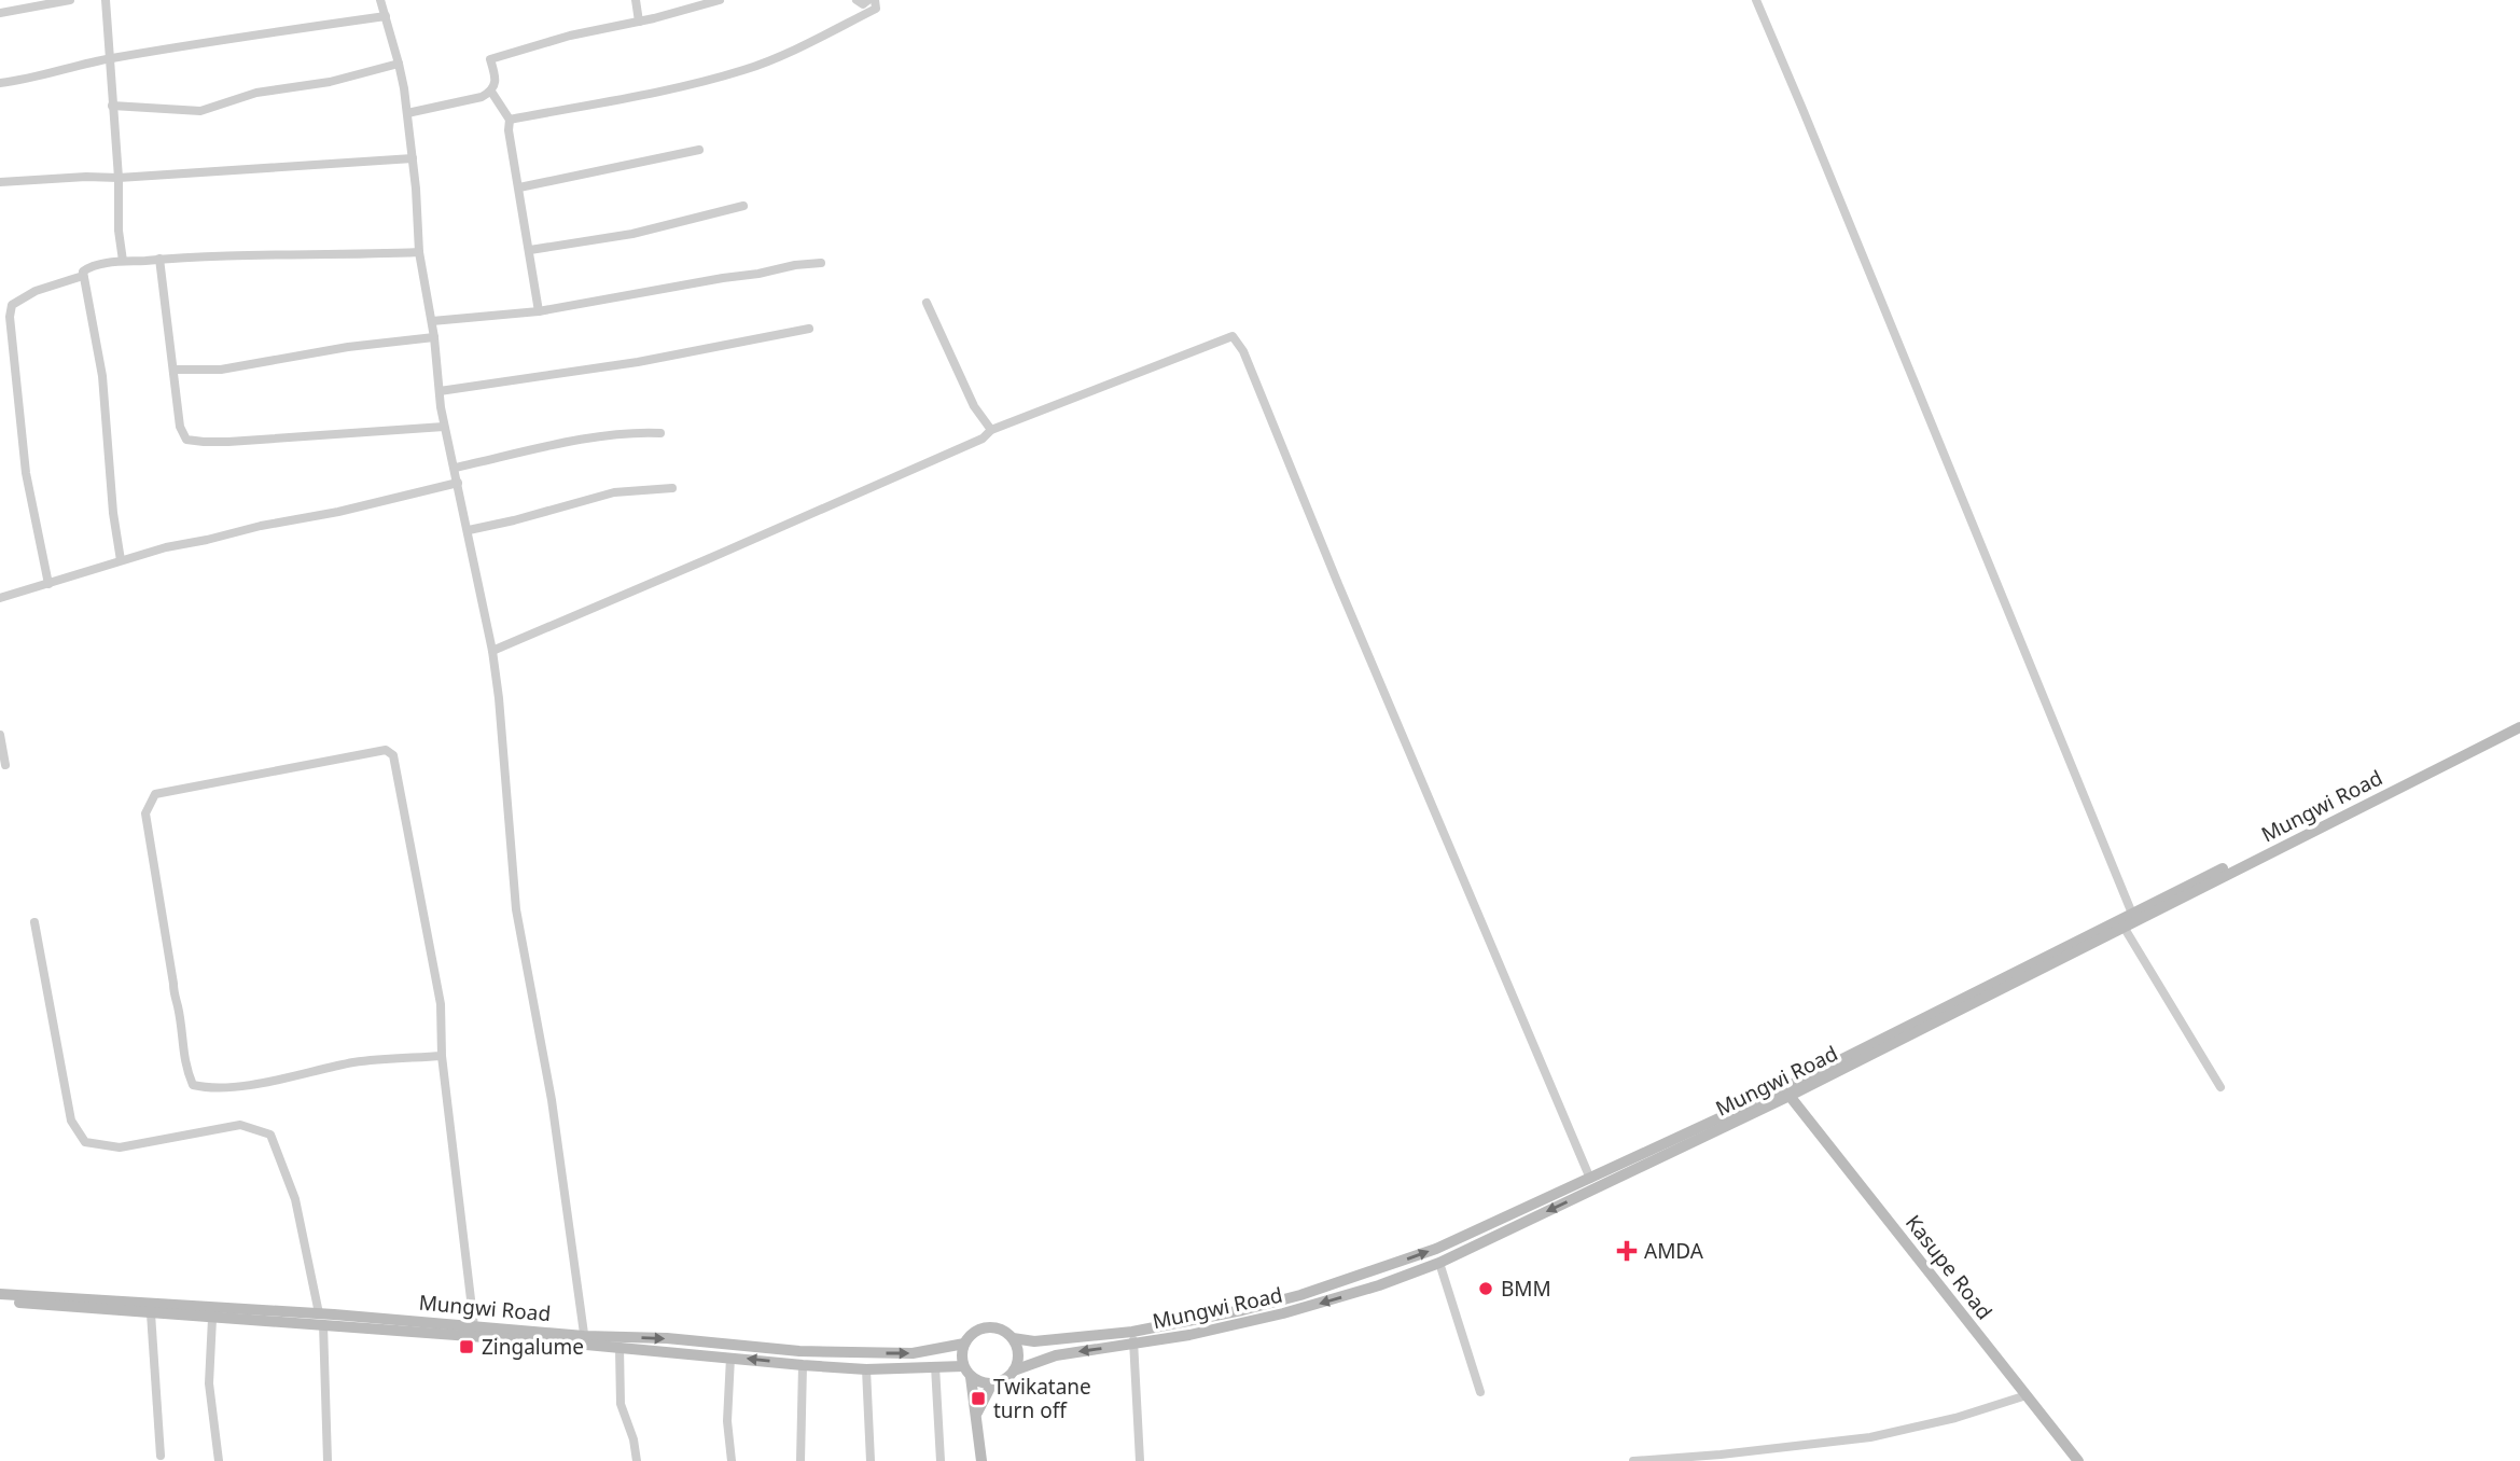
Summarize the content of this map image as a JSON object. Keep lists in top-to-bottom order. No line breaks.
{"streets":{"main road":["Mungwi Road","Kasupe Road"]},"crossings":[["Mungwi Road","Kasupe Road"]],"places":{"health":["AMDA"],"other":["BMM"],"transit":["Zingalume","Twikatane turn off"]}}
